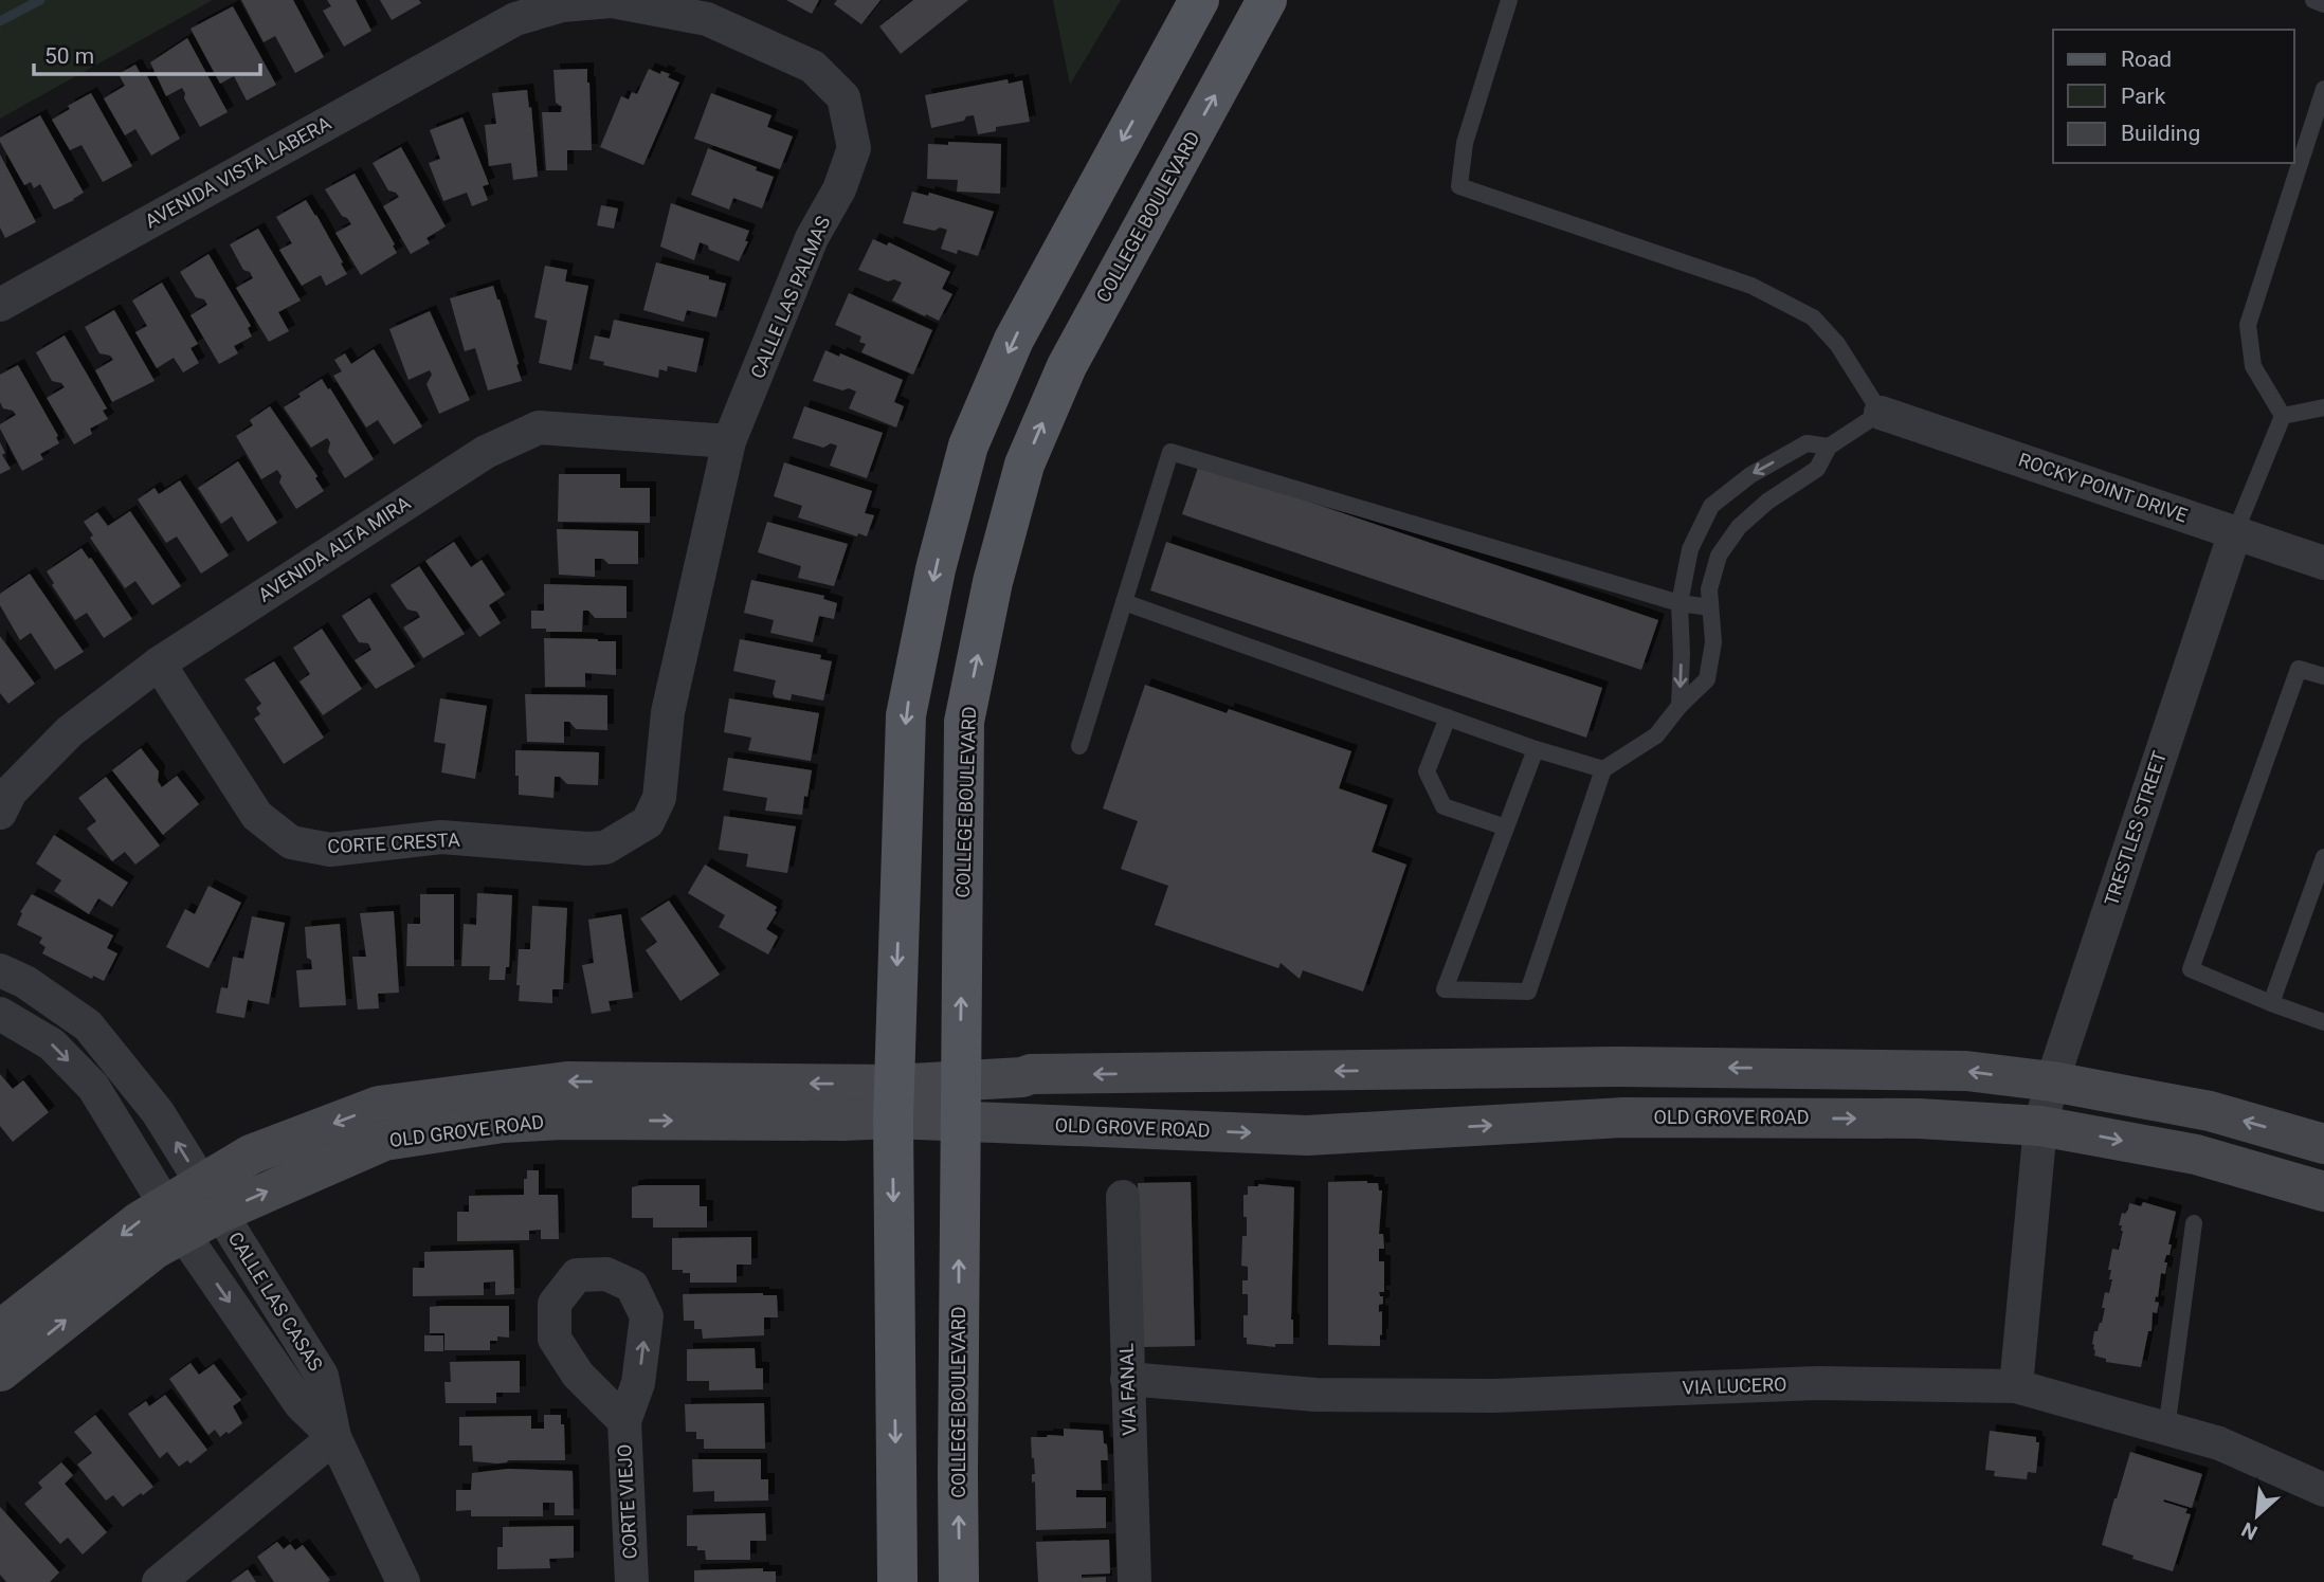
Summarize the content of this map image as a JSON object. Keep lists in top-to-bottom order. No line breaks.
{"streets":{"main road":["COLLEGE BOULEVARD","OLD GROVE ROAD"],"street":["AVENIDA VISTA LABERA","CALLE LAS PALMAS","ROCKY POINT DRIVE","AVENIDA ALTA MIRA","TRESTLES STREET","CORTE CRESTA","CALLE LAS CASAS","VIA LUCERO","VIA FANAL","CORTE VIEJO"]},"crossings":[["AVENIDA VISTA LABERA","CALLE LAS PALMAS"],["COLLEGE BOULEVARD","OLD GROVE ROAD"],["CALLE LAS PALMAS","AVENIDA ALTA MIRA"],["CALLE LAS PALMAS","CORTE CRESTA"],["ROCKY POINT DRIVE","TRESTLES STREET"],["AVENIDA ALTA MIRA","CORTE CRESTA"],["TRESTLES STREET","OLD GROVE ROAD"],["TRESTLES STREET","VIA LUCERO"],["OLD GROVE ROAD","CALLE LAS CASAS"],["VIA LUCERO","VIA FANAL"]],"legend":["Road","Park","Building"],"scale_bar":"50 m","north":"bottom left"}
